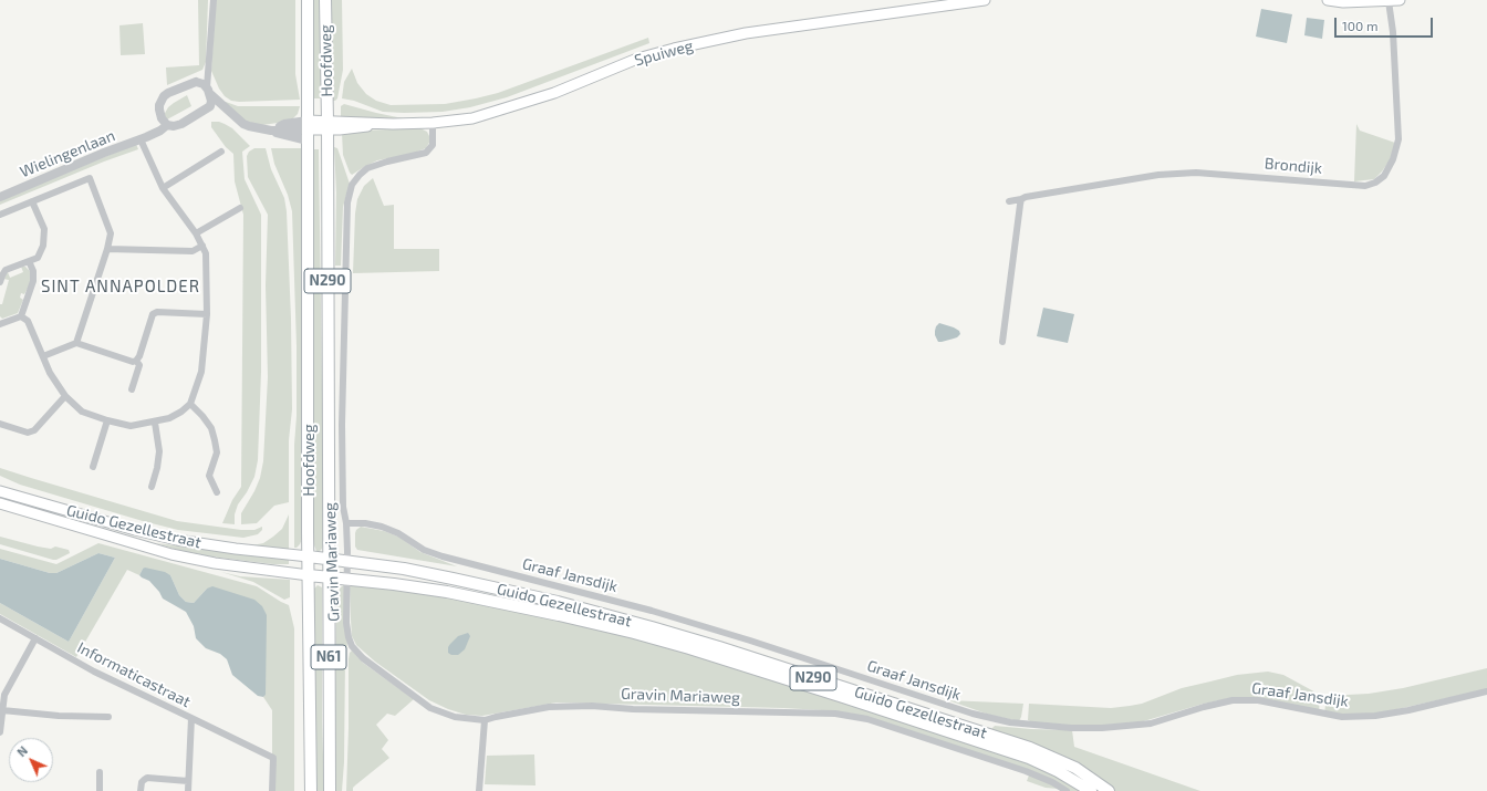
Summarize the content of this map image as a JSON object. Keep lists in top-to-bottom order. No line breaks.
{"streets":{"main road":["Spuiweg","Hoofdweg","N290","Guido Gezellestraat","N61"],"street":["Wielingenlaan","Brondijk","Gravin Mariaweg","Graaf Jansdijk","Informaticastraat"]},"crossings":[["Spuiweg","Hoofdweg"],["Spuiweg","Gravin Mariaweg"],["Hoofdweg","Guido Gezellestraat"],["Guido Gezellestraat","Gravin Mariaweg"],["Gravin Mariaweg","Graaf Jansdijk"]],"districts":["SINT ANNAPOLDER"],"scale_bar":"100 m","north":"top left"}
